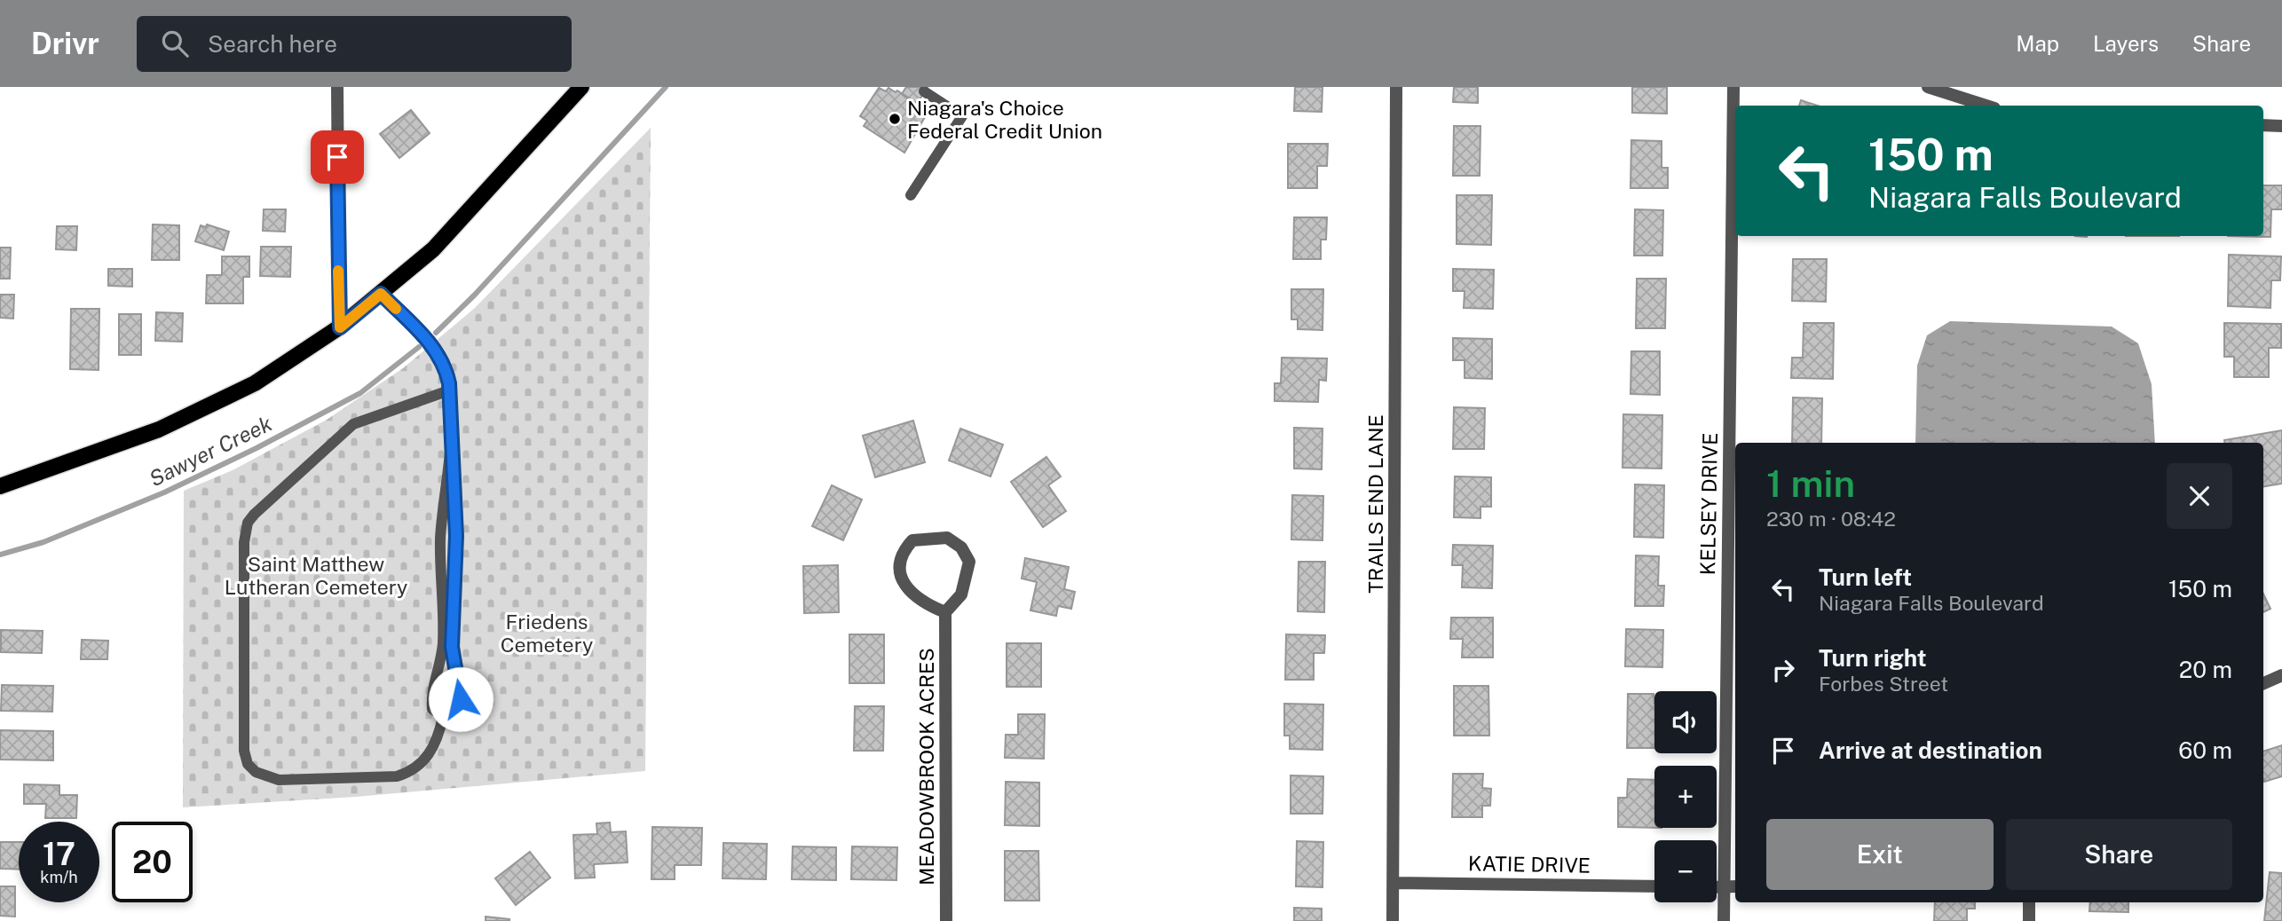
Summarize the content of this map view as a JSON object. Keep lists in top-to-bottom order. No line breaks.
{"streets":{"street":["TRAILS END LANE","KELSEY DRIVE","MEADOWBROOK ACRES","KATIE DRIVE"]},"crossings":[["TRAILS END LANE","KATIE DRIVE"]],"water":["Sawyer Creek"],"parks":["Saint Matthew Lutheran Cemetery","Friedens Cemetery"],"places":["Niagara's Choice Federal Credit Union"],"page":{"header":"Drivr","search":"Search here","nav":["Map","Layers","Share"],"turn":["150 m","Niagara Falls Boulevard"],"heading":["1 min","230 m · 08:42"],"list":[{"name":"Turn left","note":"Niagara Falls Boulevard","value":"150 m"},{"name":"Turn right","note":"Forbes Street","value":"20 m"},{"name":"Arrive at destination","value":"60 m"}],"map_buttons":["+","−"],"buttons":["Exit","Share"],"speed":"17 km/h","limit":"20"}}
